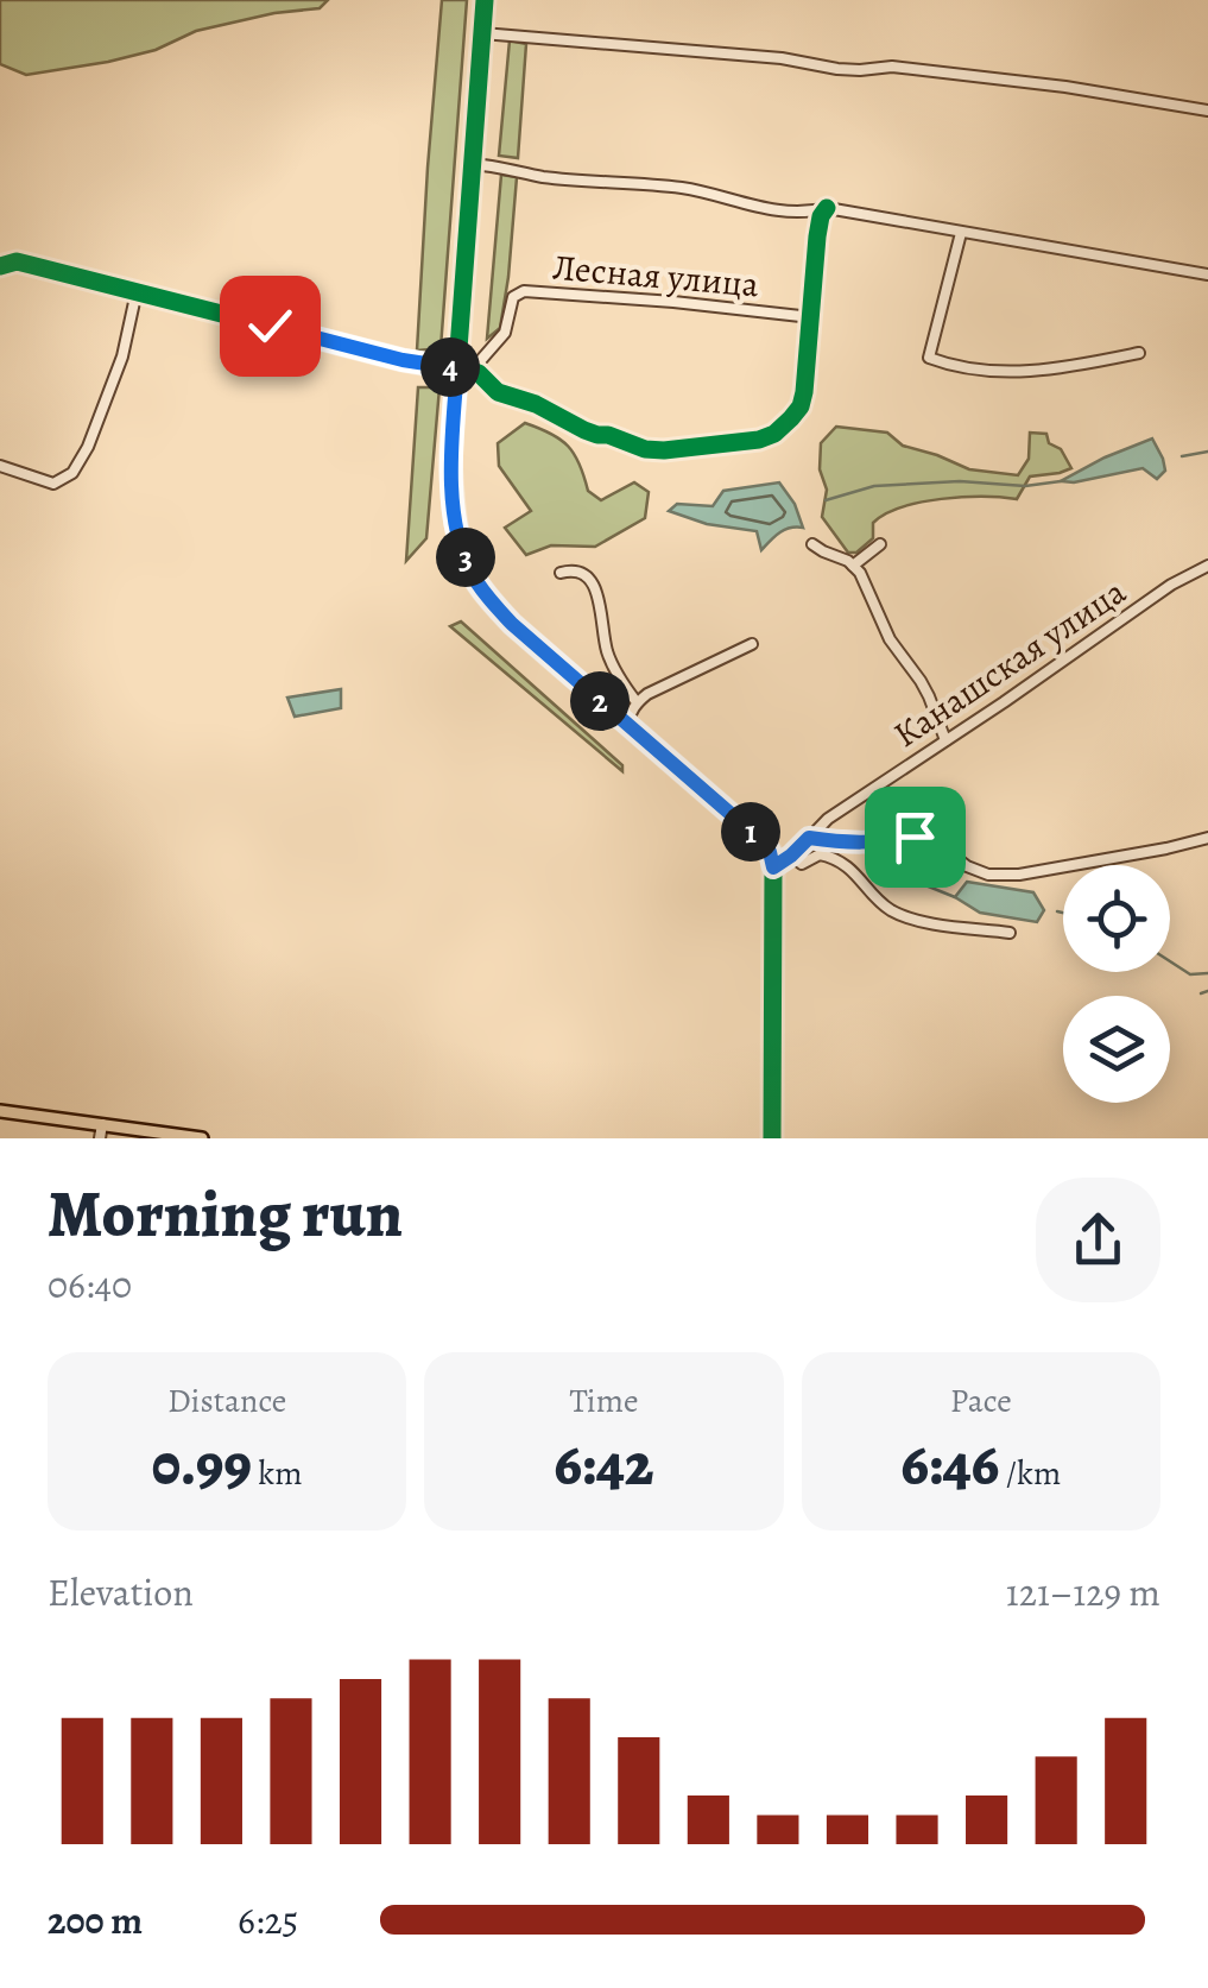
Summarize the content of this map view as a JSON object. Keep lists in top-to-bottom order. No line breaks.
{"streets":{"street":["Лесная улица","Канашская улица"]},"page":{"pins":["4","3","2","1"],"heading":["Morning run","06:40"],"stats":[["Distance","0.99 km"],["Time","6:42"],["Pace","6:46 /km"]],"chart":["Elevation","121–129 m"],"list":[{"name":"200 m","note":"6:25"}]}}
